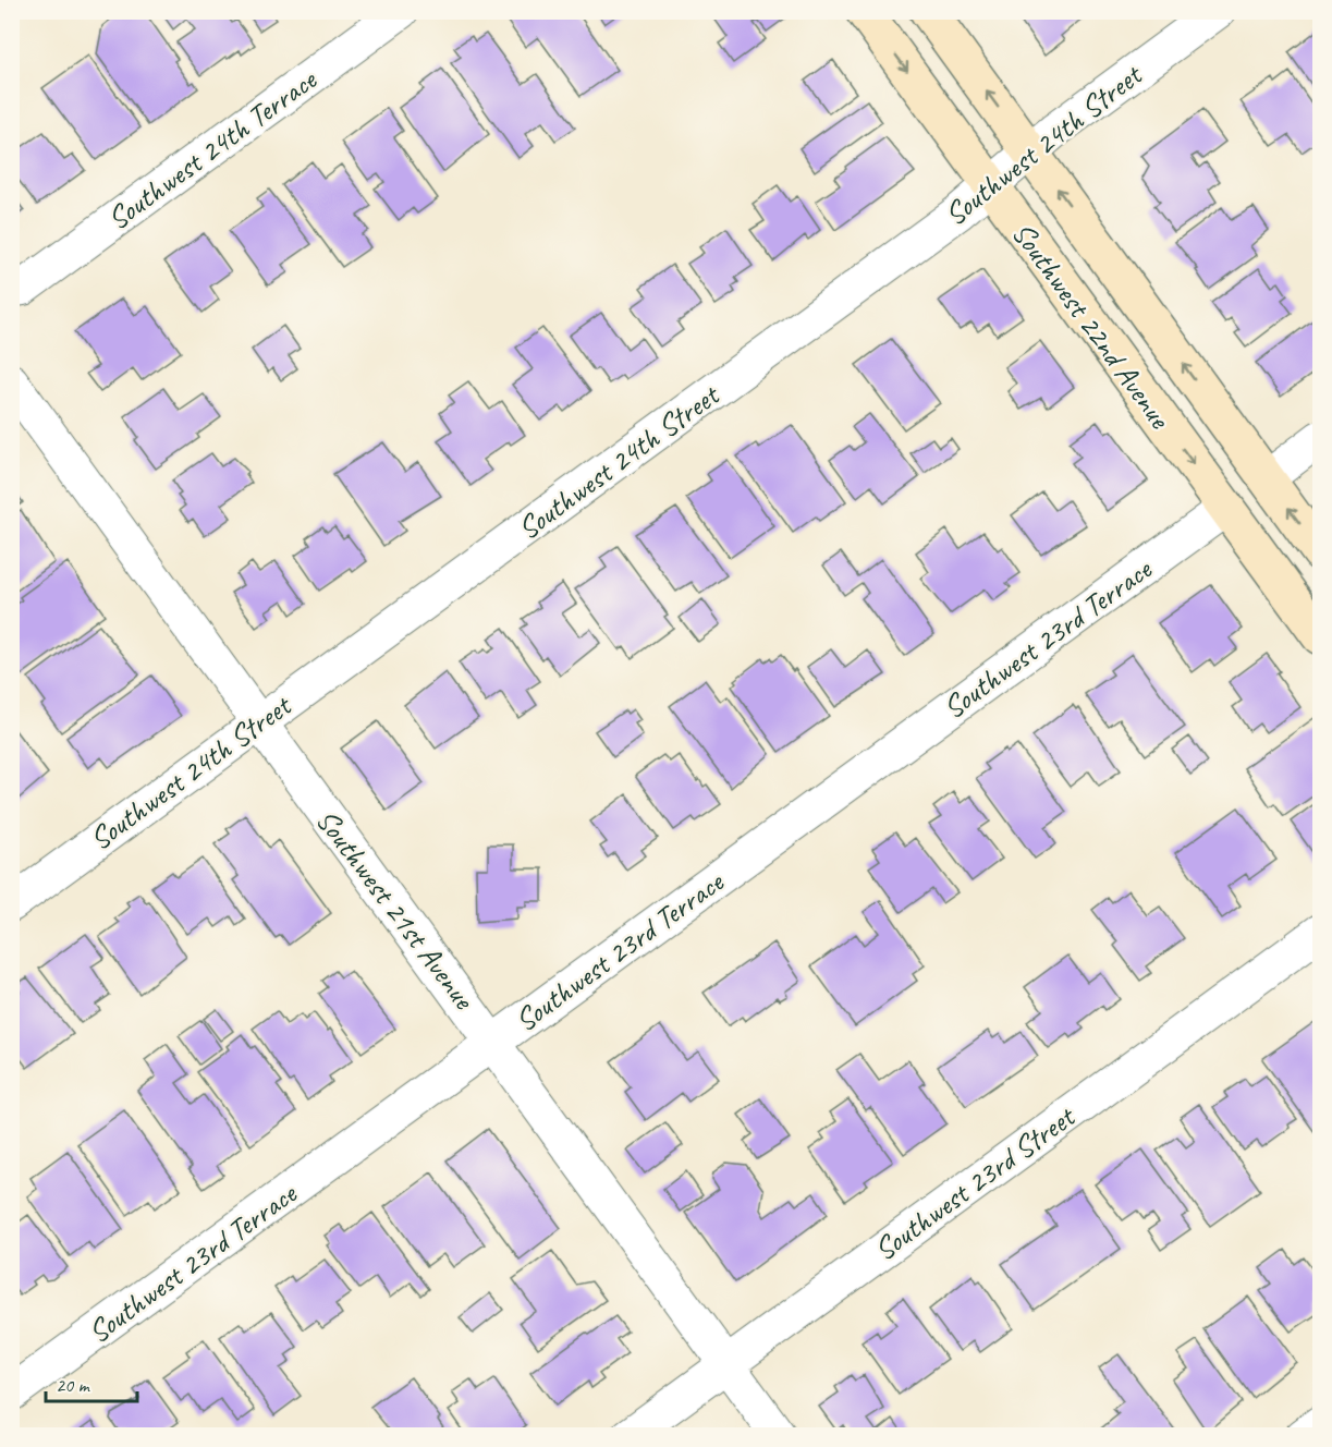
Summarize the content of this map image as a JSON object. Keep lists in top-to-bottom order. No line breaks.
{"streets":{"main road":["Southwest 22nd Avenue"],"street":["Southwest 24th Street","Southwest 24th Terrace","Southwest 23rd Terrace","Southwest 21st Avenue","Southwest 23rd Street"]},"crossings":[["Southwest 24th Street","Southwest 22nd Avenue"],["Southwest 24th Street","Southwest 21st Avenue"],["Southwest 22nd Avenue","Southwest 23rd Terrace"],["Southwest 23rd Terrace","Southwest 21st Avenue"],["Southwest 21st Avenue","Southwest 23rd Street"]],"scale_bar":"20 m"}
